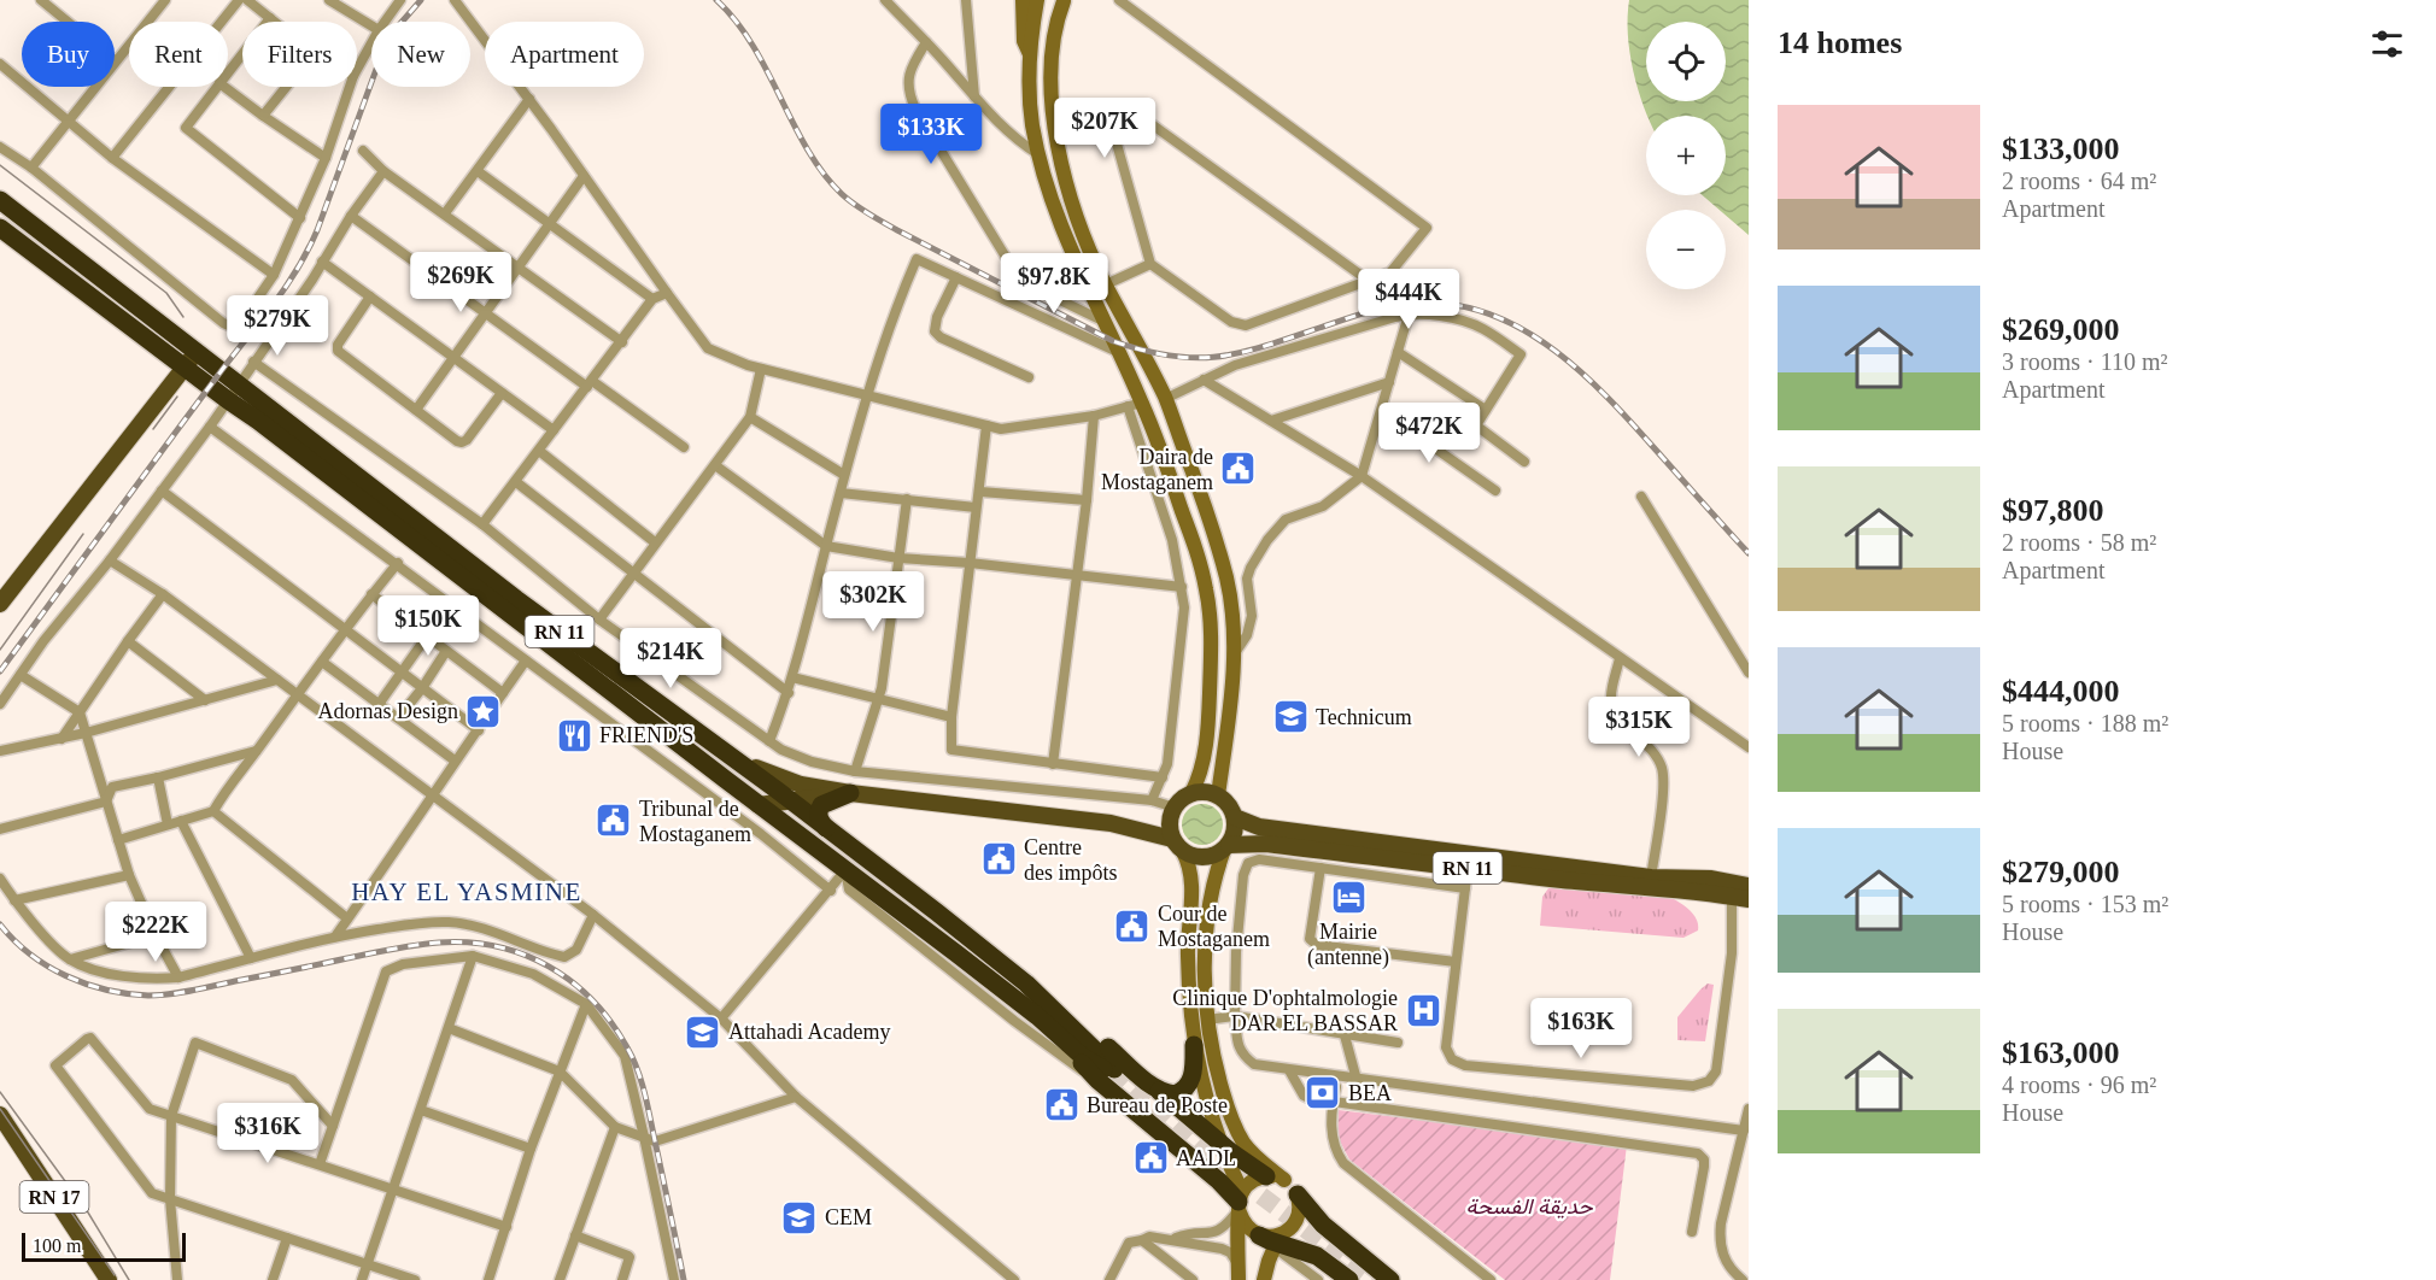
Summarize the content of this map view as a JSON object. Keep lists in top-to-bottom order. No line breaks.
{"streets":{"highway":["RN 11"],"main road":["RN 17"]},"districts":["HAY EL YASMINE"],"parks":["حديقة الفسحة"],"places":{"public building":["Daira de Mostaganem","Tribunal de Mostaganem","Centre des impôts","Cour de Mostaganem","Bureau de Poste","AADL"],"place":["Adornas Design"],"school or university":["Technicum","Attahadi Academy","CEM"],"restaurant":["FRIEND'S"],"hotel":["Mairie (antenne)"],"hospital":["Clinique D'ophtalmologie DAR EL BASSAR"],"bank":["BEA"]},"scale_bar":"100 m","page":{"heading":"14 homes","map_buttons":["+","−"],"chip":["Buy","Rent","Filters","New","Apartment"],"list":[{"name":"$133,000","note":"2 rooms · 64 m² · Apartment"},{"name":"$269,000","note":"3 rooms · 110 m² · Apartment"},{"name":"$97,800","note":"2 rooms · 58 m² · Apartment"},{"name":"$444,000","note":"5 rooms · 188 m² · House"},{"name":"$279,000","note":"5 rooms · 153 m² · House"},{"name":"$163,000","note":"4 rooms · 96 m² · House"}],"price":["$207K","$133K","$269K","$97.8K","$444K","$279K","$472K","$302K","$150K","$214K","$315K","$222K","$163K","$316K"],"scale":"100 m"}}
